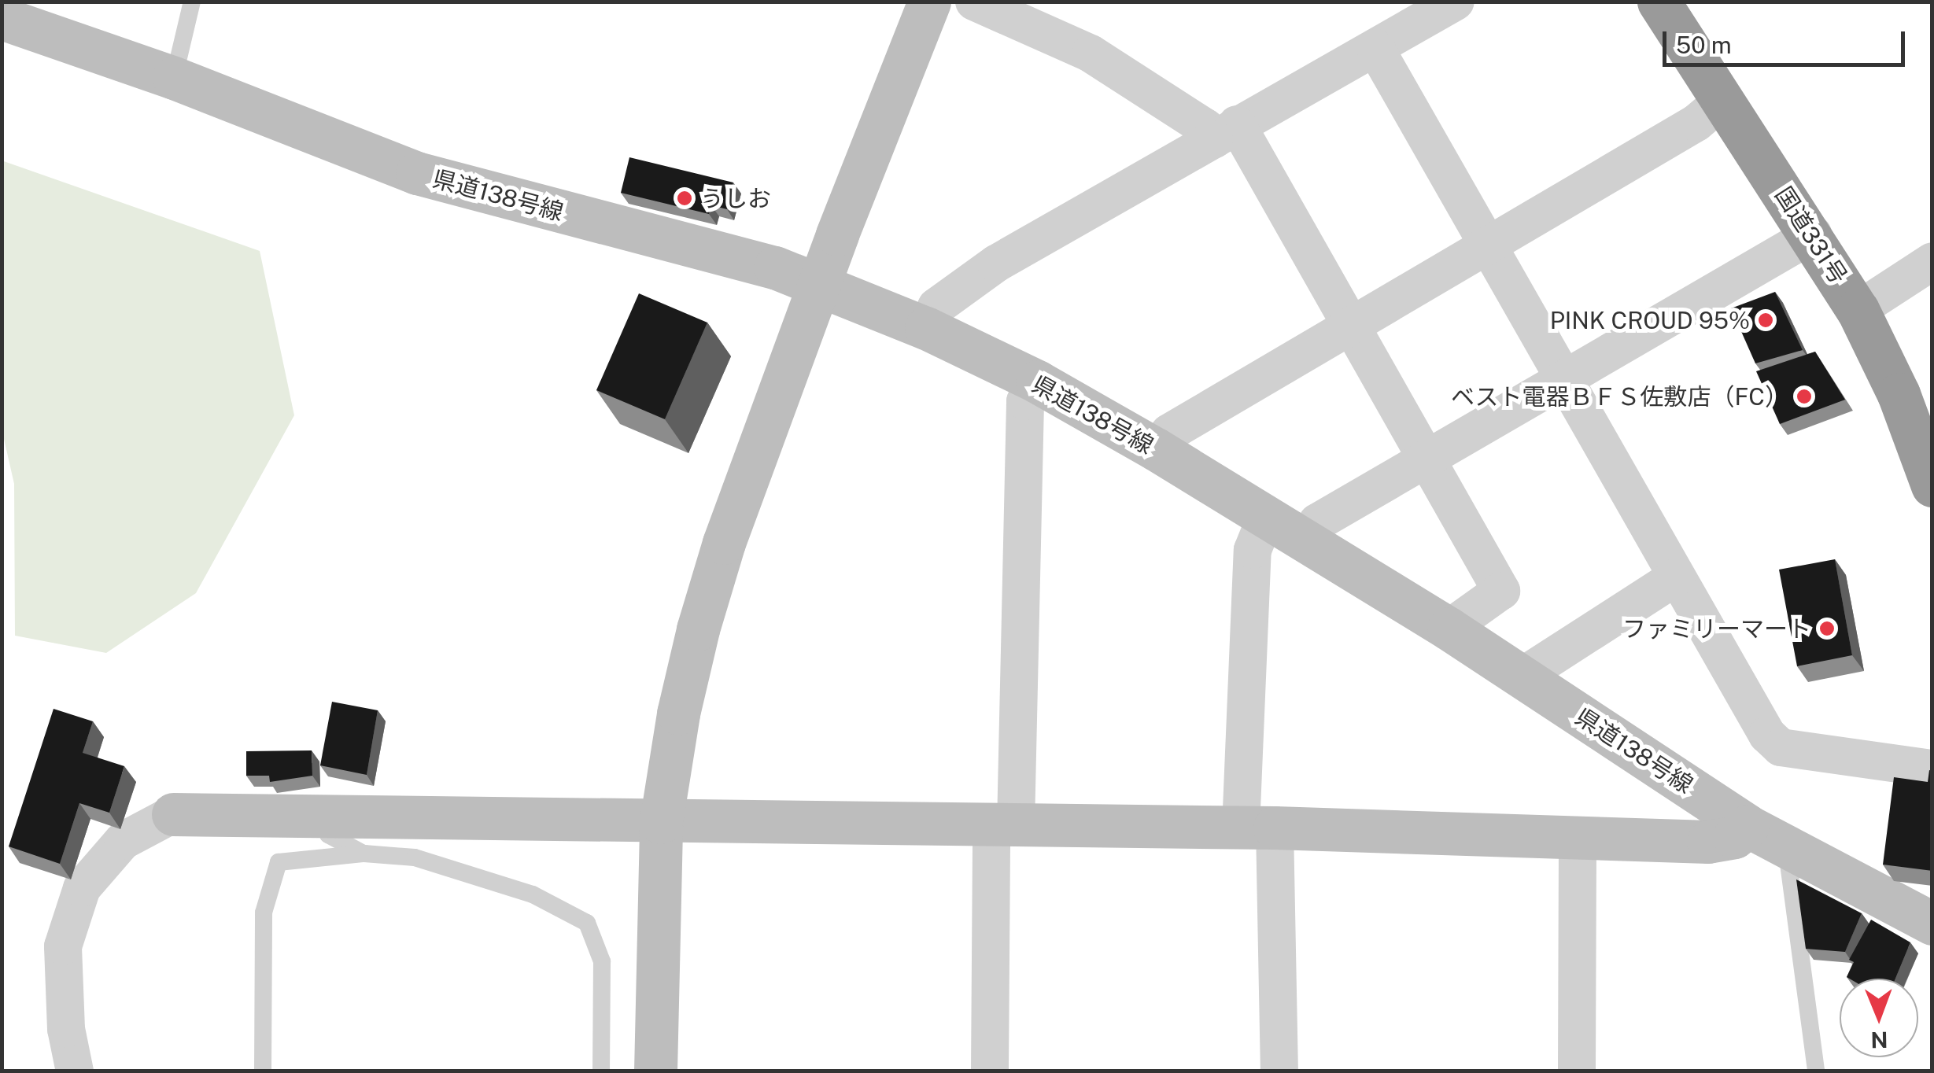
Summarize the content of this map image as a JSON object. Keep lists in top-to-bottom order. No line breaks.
{"streets":{"highway":["国道331号"],"street":["県道138号線"]},"places":["うしお","PINK CROUD 95%","ベスト電器ＢＦＳ佐敷店（FC）","ファミリーマート"],"scale_bar":"50 m","north":"bottom"}
